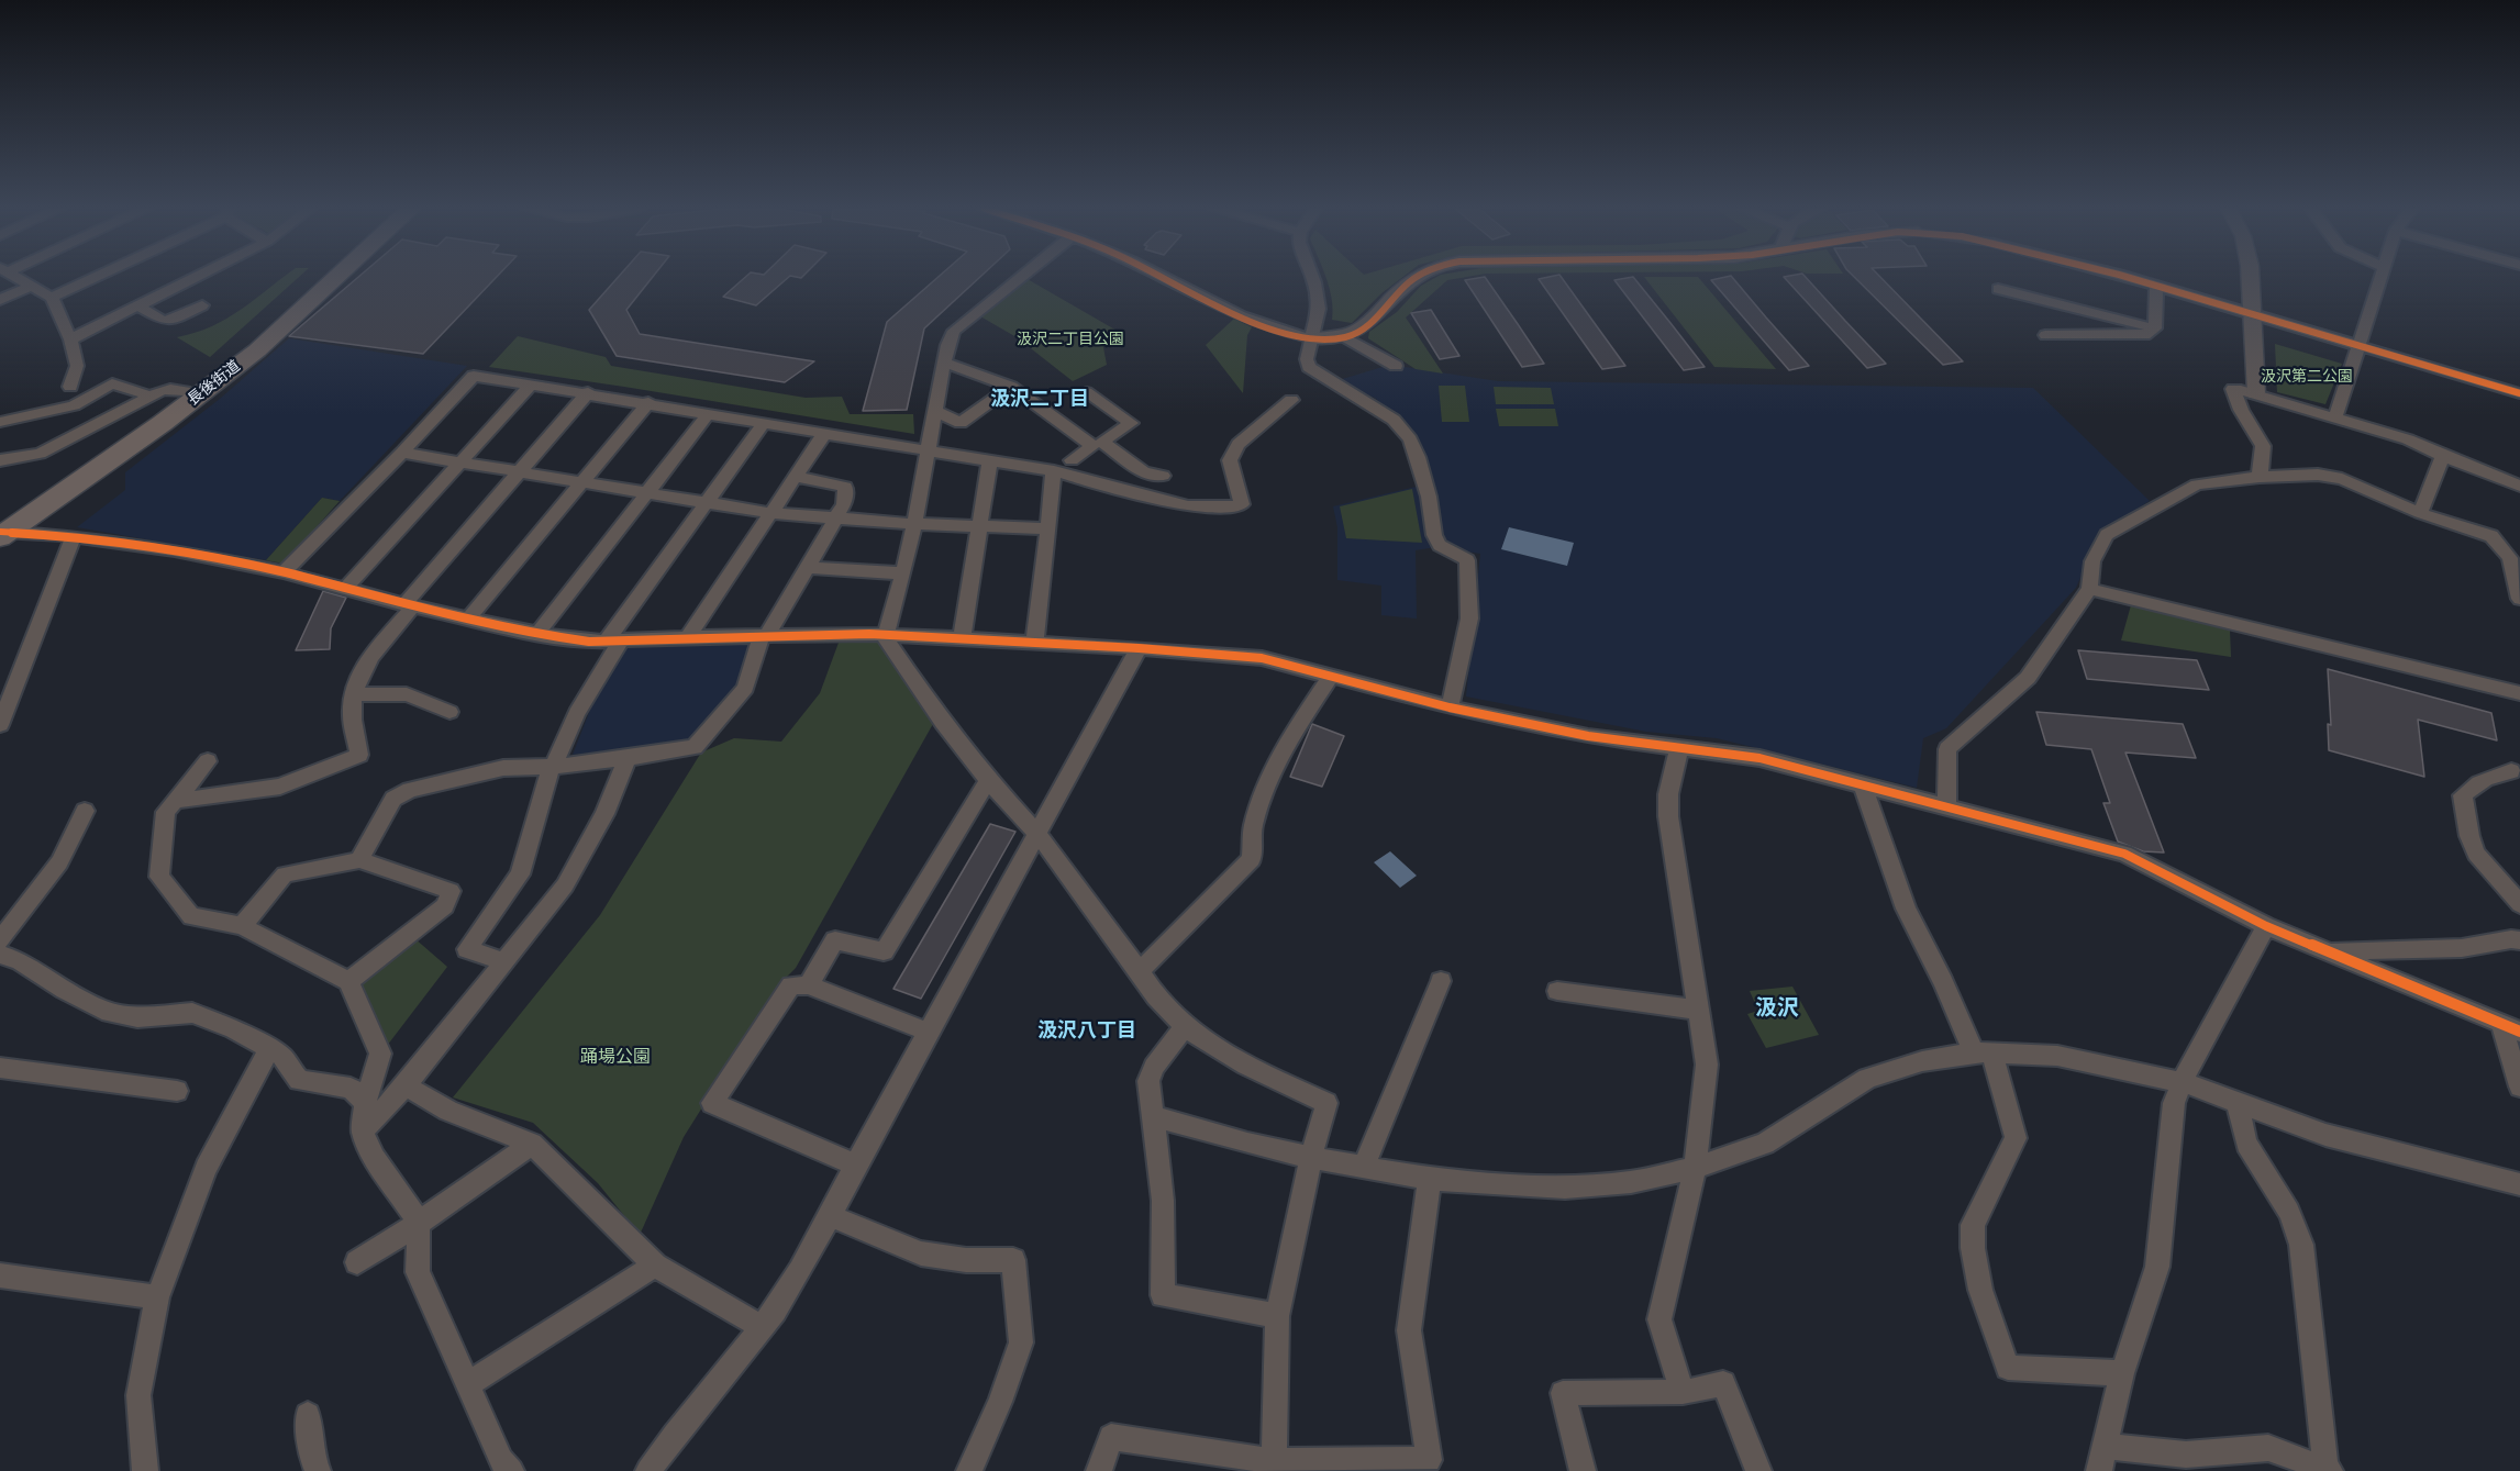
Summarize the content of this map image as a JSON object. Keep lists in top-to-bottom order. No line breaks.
{"streets":{"main road":["長後街道"]},"districts":["汲沢二丁目","汲沢","汲沢八丁目"],"parks":["汲沢二丁目公園","汲沢第二公園","踊場公園"]}
